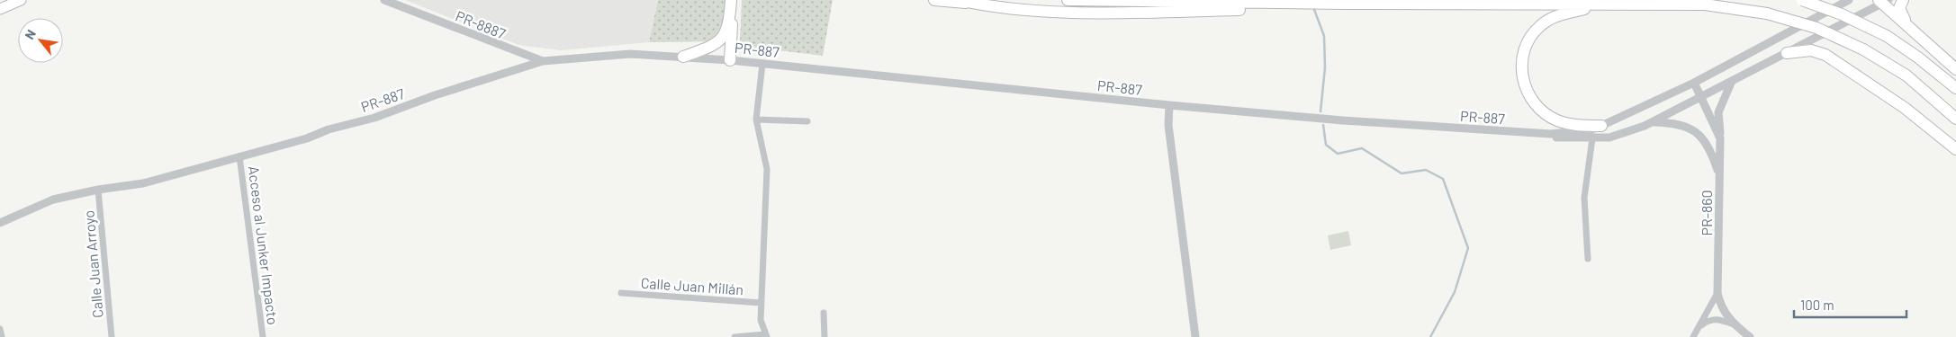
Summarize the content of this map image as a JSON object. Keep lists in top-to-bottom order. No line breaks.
{"streets":{"street":["PR-8887","PR-887","PR-860","Acceso al Junker Impacto","Calle Juan Arroyo","Calle Juan Millán"]},"crossings":[["PR-8887","PR-887"],["PR-887","PR-860"],["PR-887","Acceso al Junker Impacto"],["PR-887","Calle Juan Arroyo"]],"scale_bar":"100 m","north":"top left"}
